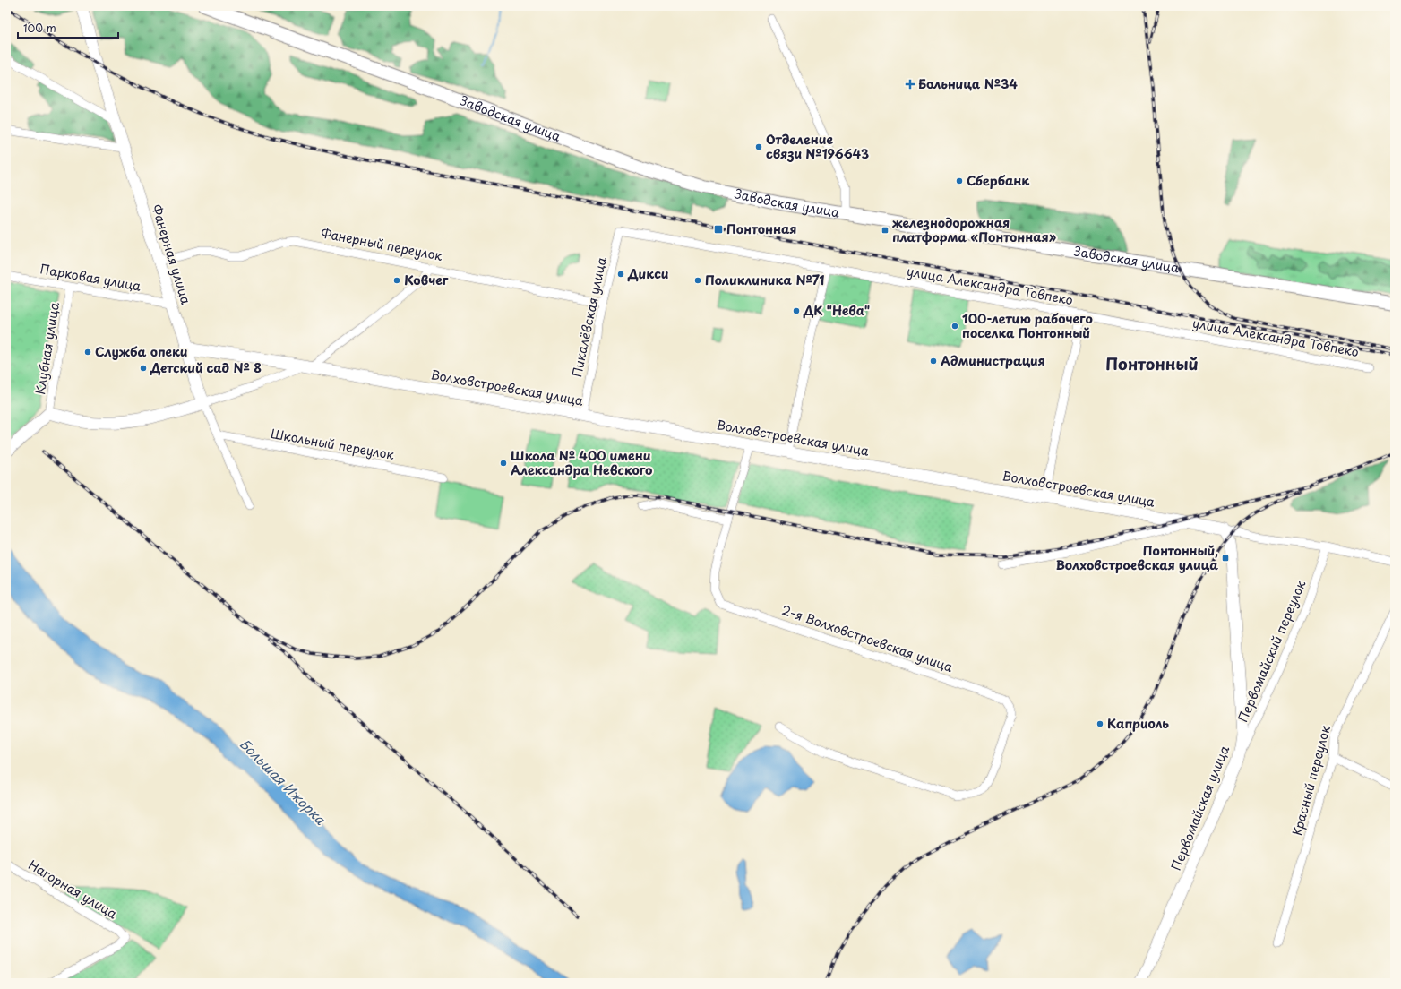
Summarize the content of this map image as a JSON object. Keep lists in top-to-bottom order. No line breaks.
{"streets":{"main road":["Заводская улица"],"street":["Фанерный переулок","Фанерная улица","Парковая улица","улица Александра Товпеко","Пикалёвская улица","Клубная улица","Волховстроевская улица","Школьный переулок","2-я Волховстроевская улица","Первомайский переулок","Красный переулок","Первомайская улица","Нагорная улица"]},"crossings":[["Фанерный переулок","Фанерная улица"],["Фанерный переулок","Пикалёвская улица"],["Фанерная улица","Парковая улица"],["Фанерная улица","Волховстроевская улица"],["Фанерная улица","Школьный переулок"],["Парковая улица","Клубная улица"],["улица Александра Товпеко","Пикалёвская улица"],["Пикалёвская улица","Волховстроевская улица"],["Волховстроевская улица","Первомайский переулок"],["Волховстроевская улица","Первомайская улица"],["Первомайский переулок","Первомайская улица"]],"districts":["Понтонный"],"water":["Большая Ижорка"],"places":{"health":["Больница №34"],"other":["Отделение связи №196643","Сбербанк","Дикси","Ковчег","Поликлиника №71","ДК \"Нева\"","100-летию рабочего поселка Понтонный","Служба опеки","Администрация","Детский сад № 8","Школа № 400 имени Александра Невского","Каприоль"],"transit":["Понтонная","железнодорожная платформа «Понтонная»","Понтонный, Волховстроевская улица"]},"scale_bar":"100 m"}
